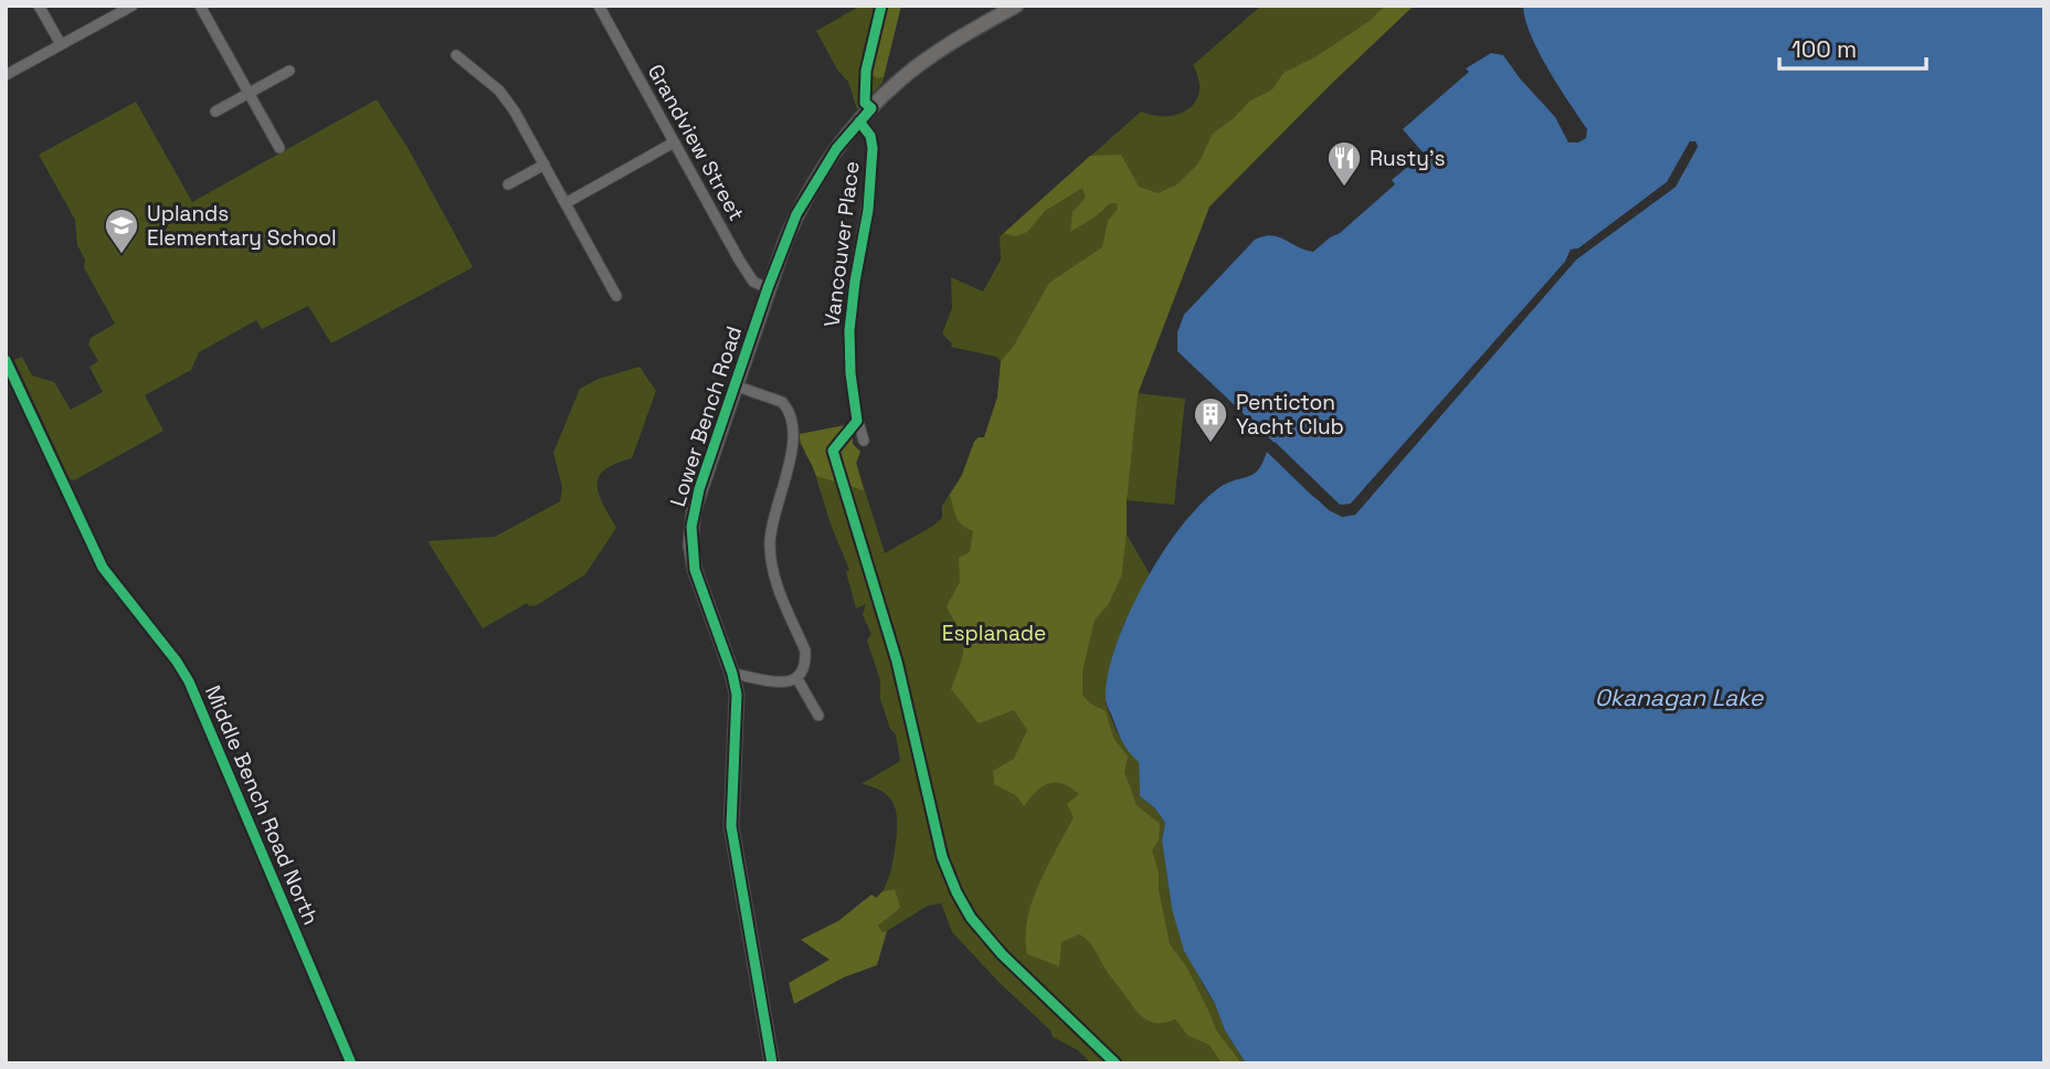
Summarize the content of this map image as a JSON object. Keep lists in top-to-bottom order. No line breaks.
{"streets":{"street":["Grandview Street","Vancouver Place","Lower Bench Road","Middle Bench Road North"]},"crossings":[["Grandview Street","Lower Bench Road"],["Vancouver Place","Lower Bench Road"]],"water":["Okanagan Lake"],"parks":["Esplanade"],"places":{"restaurant":["Rusty's"],"school or university":["Uplands Elementary School"],"building":["Penticton Yacht Club"]},"scale_bar":"100 m"}
